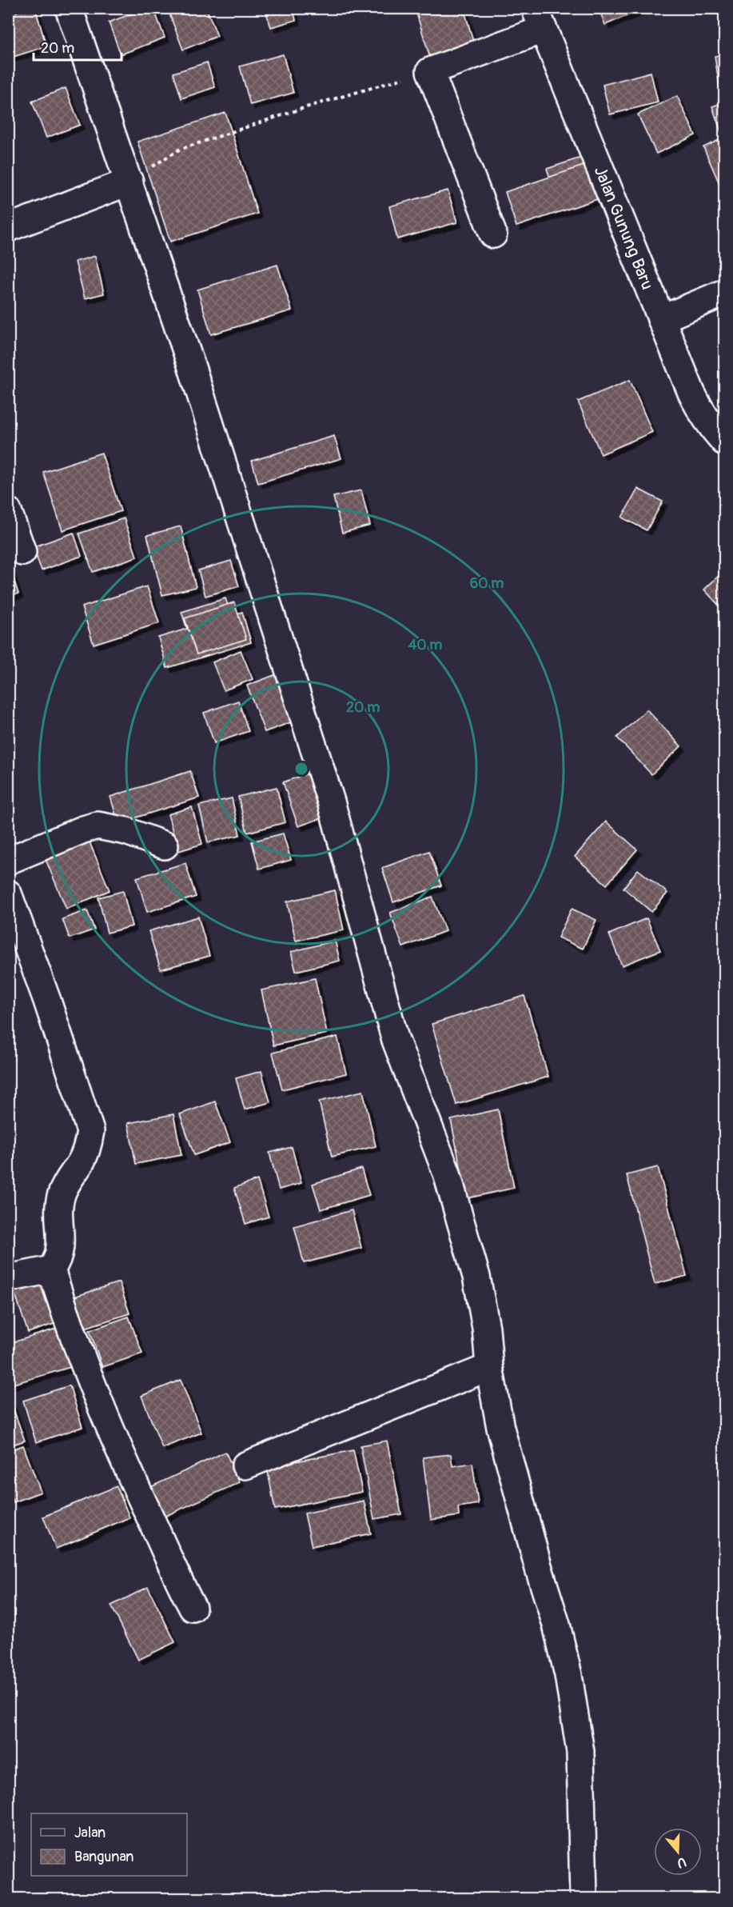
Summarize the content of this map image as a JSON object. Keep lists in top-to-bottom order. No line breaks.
{"streets":{"street":["Jalan Gunung Baru"]},"legend":["Jalan","Bangunan"],"scale_bar":"20 m","north":"bottom","rings":["60 m","40 m","20 m"]}
